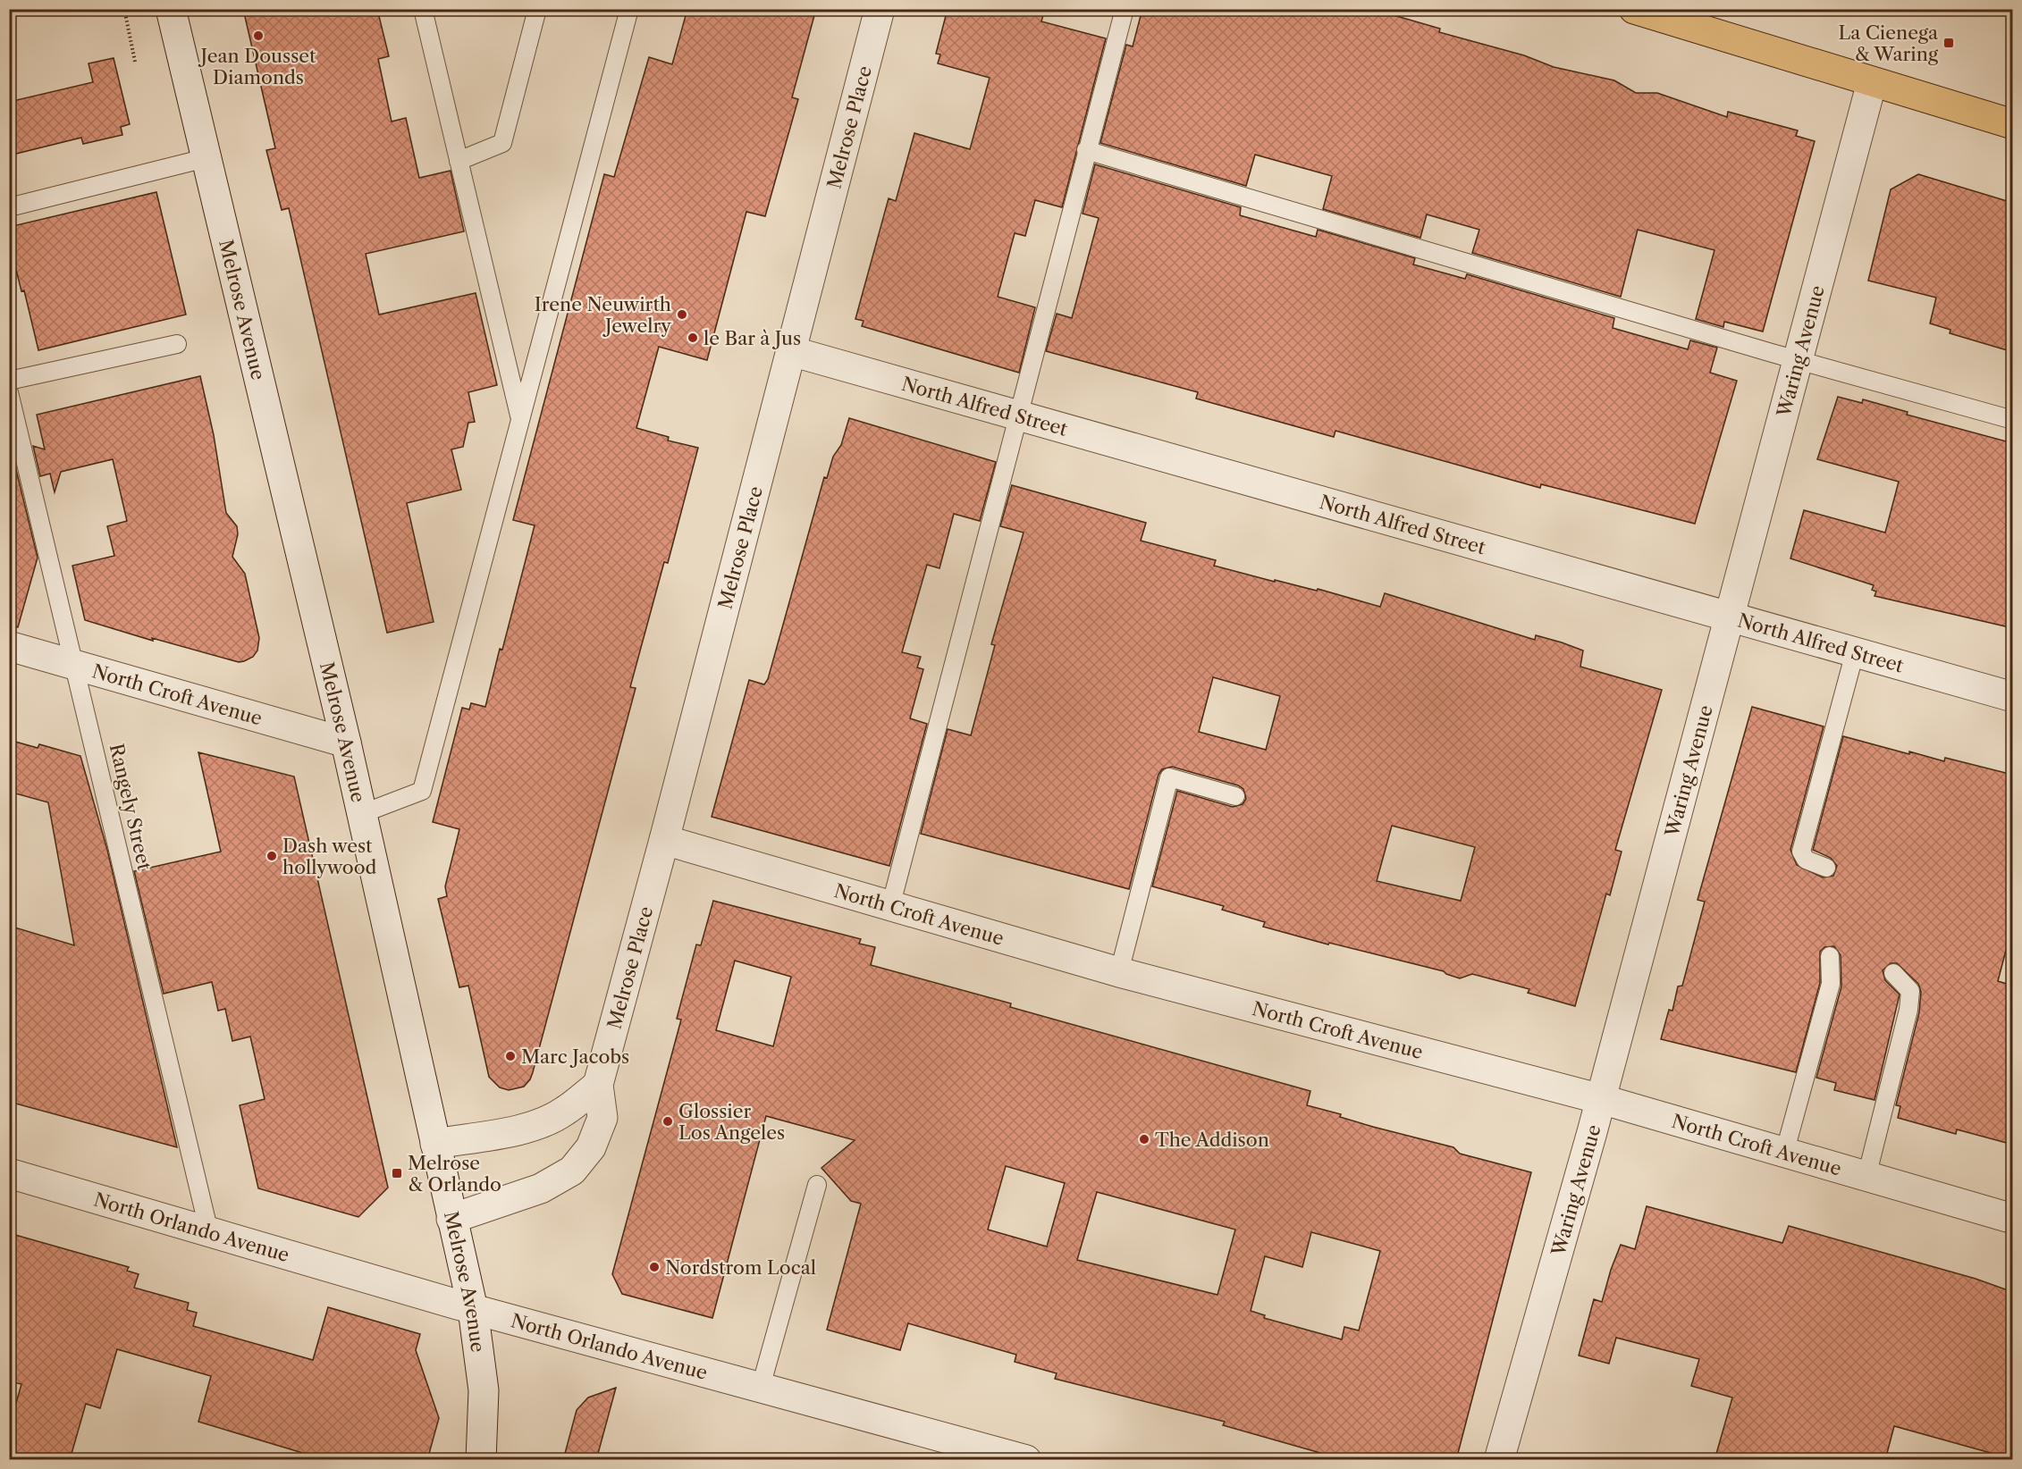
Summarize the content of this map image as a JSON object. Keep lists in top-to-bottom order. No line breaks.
{"streets":{"street":["Melrose Place","Melrose Avenue","Waring Avenue","North Alfred Street","North Croft Avenue","North Orlando Avenue"],"lane":["Rangely Street"]},"crossings":[["Melrose Place","Melrose Avenue"],["Melrose Place","North Alfred Street"],["Melrose Place","North Croft Avenue"],["Melrose Avenue","North Croft Avenue"],["Melrose Avenue","North Orlando Avenue"],["Waring Avenue","North Alfred Street"],["Waring Avenue","North Croft Avenue"],["North Croft Avenue","Rangely Street"],["Rangely Street","North Orlando Avenue"]],"places":{"other":["Jean Dousset Diamonds","Irene Neuwirth Jewelry","le Bar à Jus","Dash west hollywood","Marc Jacobs","Glossier Los Angeles","The Addison","Nordstrom Local"],"transit":["La Cienega & Waring","Melrose & Orlando"]}}
